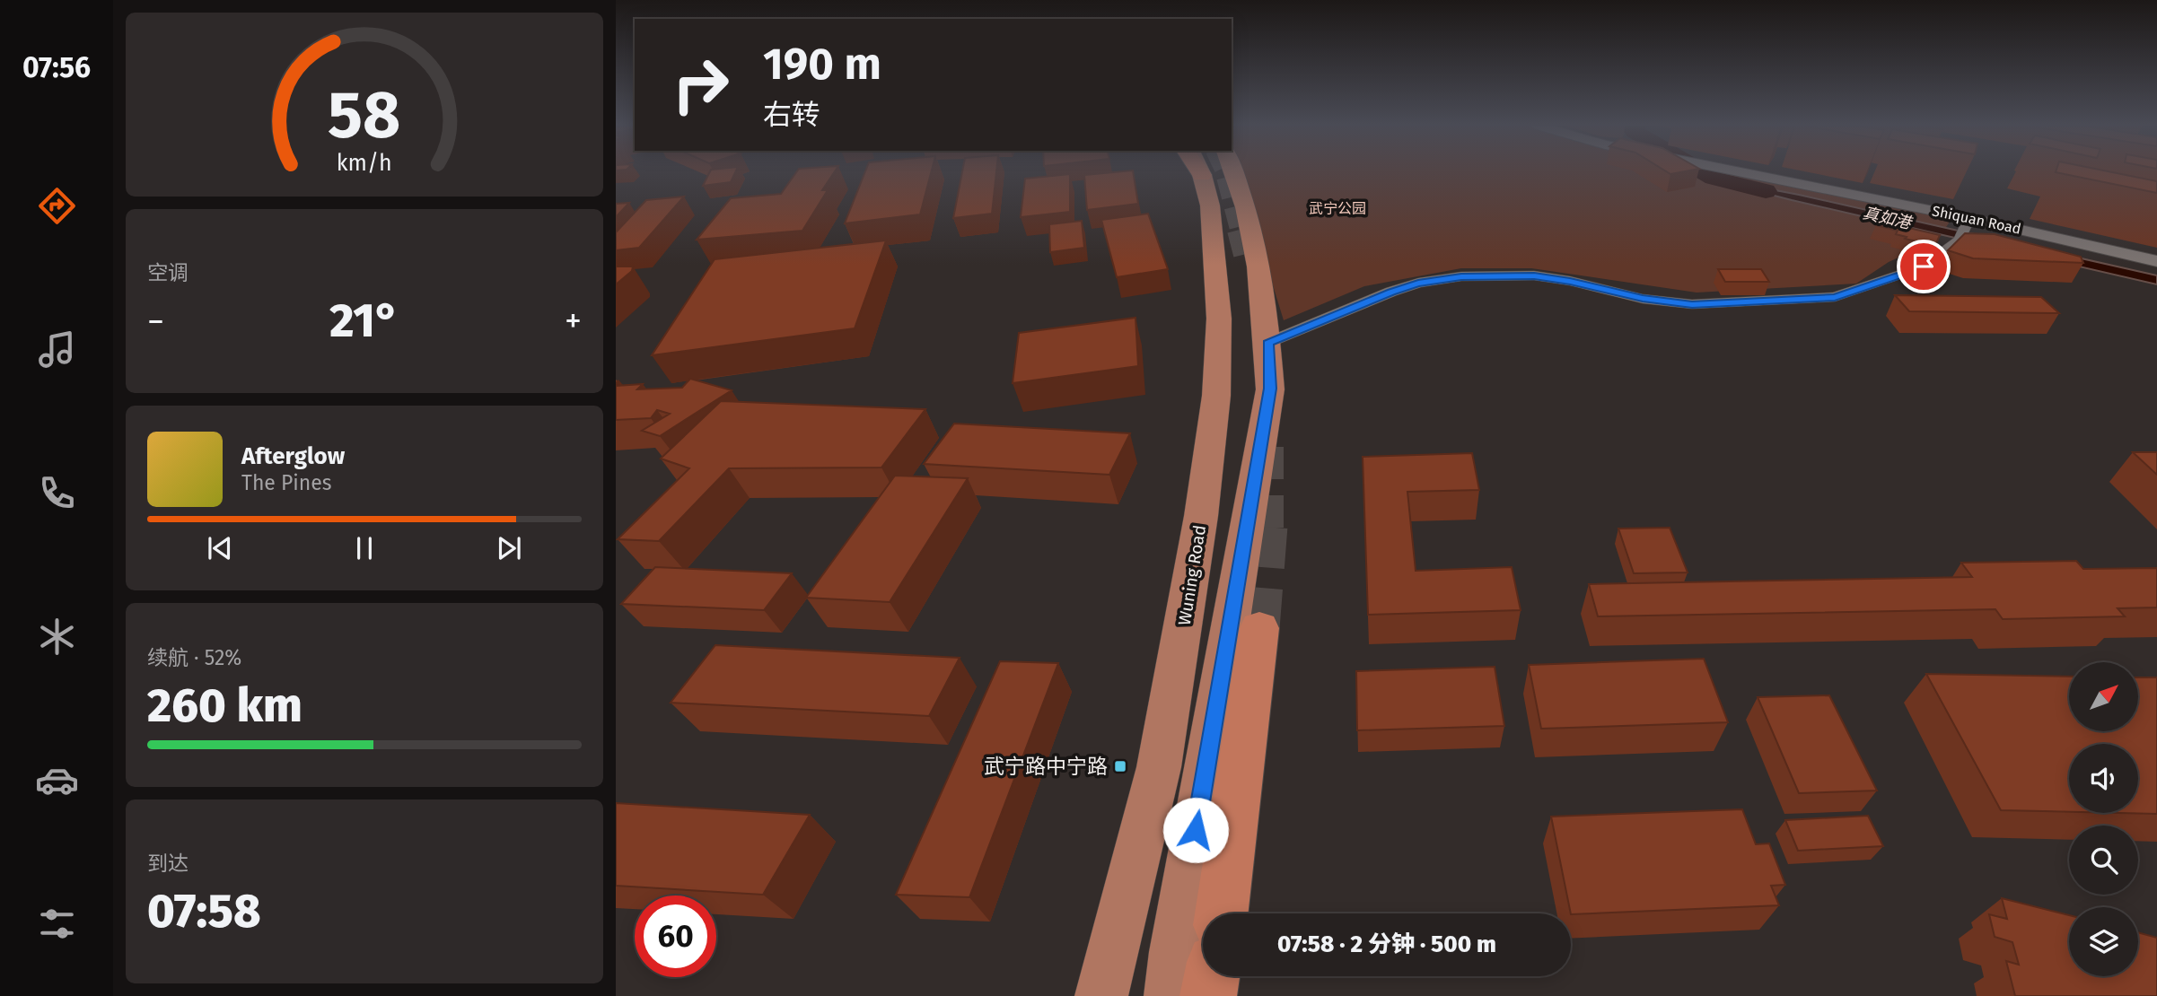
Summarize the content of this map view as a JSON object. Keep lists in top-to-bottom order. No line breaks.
{"streets":{"main road":["Wuning Road"],"street":["Shiquan Road"]},"water":["真如港"],"parks":["武宁公园"],"places":{"transit":["武宁路中宁路"]},"north":"top right","page":{"tabs":"07:56","turn":["190 m","右转"],"tile":["空调",["续航 · 52%","260 km"],["到达","07:58"]],"heat":["−","21°","+"],"song":["Afterglow","The Pines"],"limit":"60","trip":"07:58 · 2 分钟 · 500 m","gauge":["58","km/h"]}}
